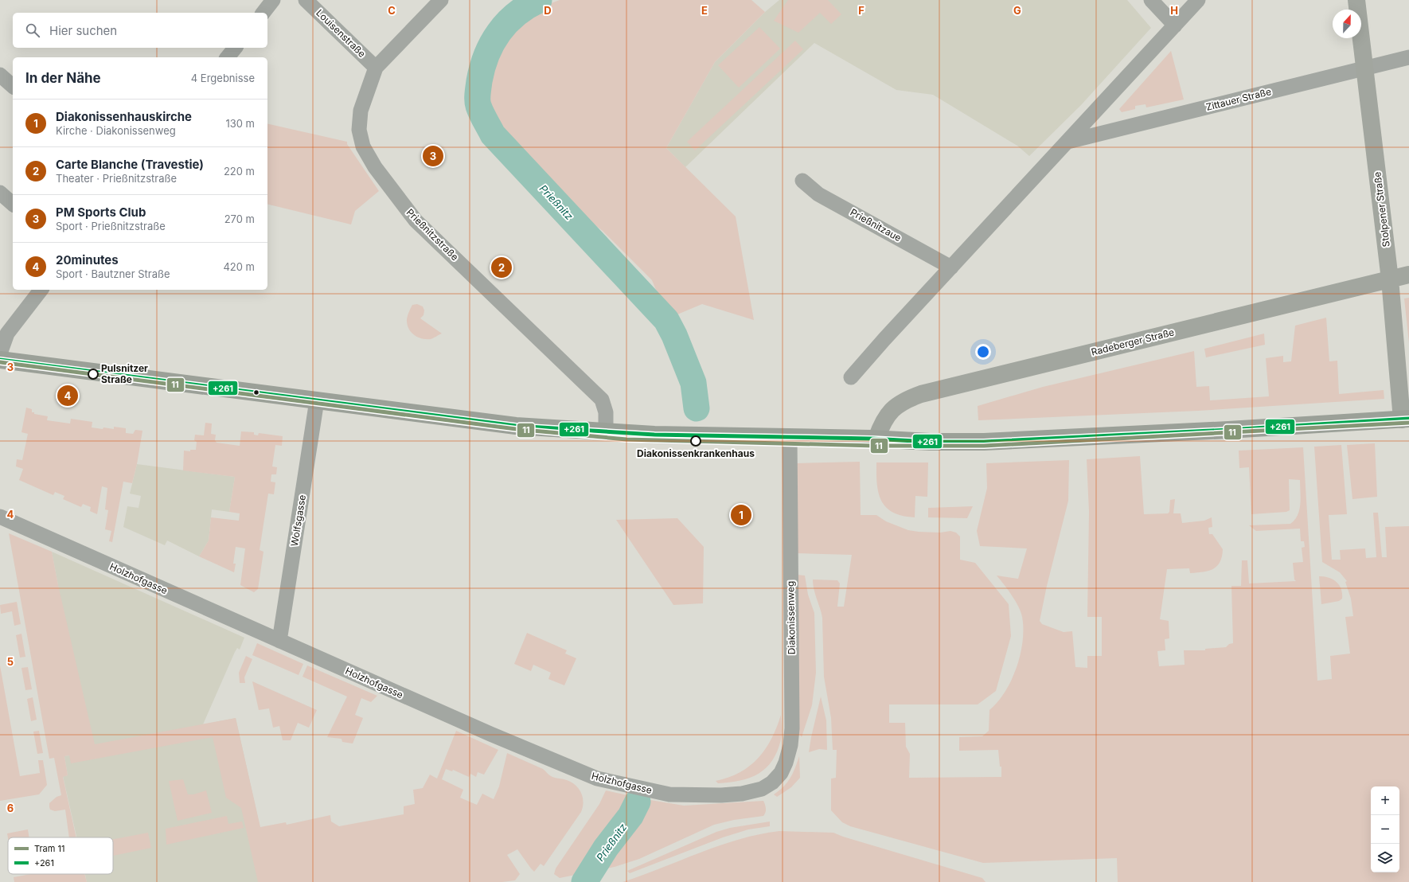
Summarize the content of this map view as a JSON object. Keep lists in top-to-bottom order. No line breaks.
{"streets":{"street":["Louisenstraße","Zittauer Straße","Stolpener Straße","Prießnitzaue","Prießnitzstraße","Radeberger Straße","Wolfsgasse","Holzhofgasse","Diakonissenweg"]},"crossings":[["Louisenstraße","Prießnitzstraße"],["Zittauer Straße","Stolpener Straße"],["Stolpener Straße","Radeberger Straße"],["Wolfsgasse","Holzhofgasse"],["Holzhofgasse","Diakonissenweg"]],"water":["Prießnitz"],"places":["Pulsnitzer Straße","Diakonissenkrankenhaus"],"lines":["transit line +261","tram line 11"],"legend":["Tram 11","+261"],"north":"top","page":{"search":"Hier suchen","heading":["In der Nähe","4 Ergebnisse"],"list":[{"mark":"1","name":"Diakonissenhauskirche","note":"Kirche · Diakonissenweg","value":"130 m"},{"mark":"2","name":"Carte Blanche (Travestie)","note":"Theater · Prießnitzstraße","value":"220 m"},{"mark":"3","name":"PM Sports Club","note":"Sport · Prießnitzstraße","value":"270 m"},{"mark":"4","name":"20minutes","note":"Sport · Bautzner Straße","value":"420 m"}],"pins":["3","2","4","1"],"map_buttons":["+","−"]},"grid":{"columns":["C","D","E","F","G","H"],"rows":["3","4","5","6"]}}
